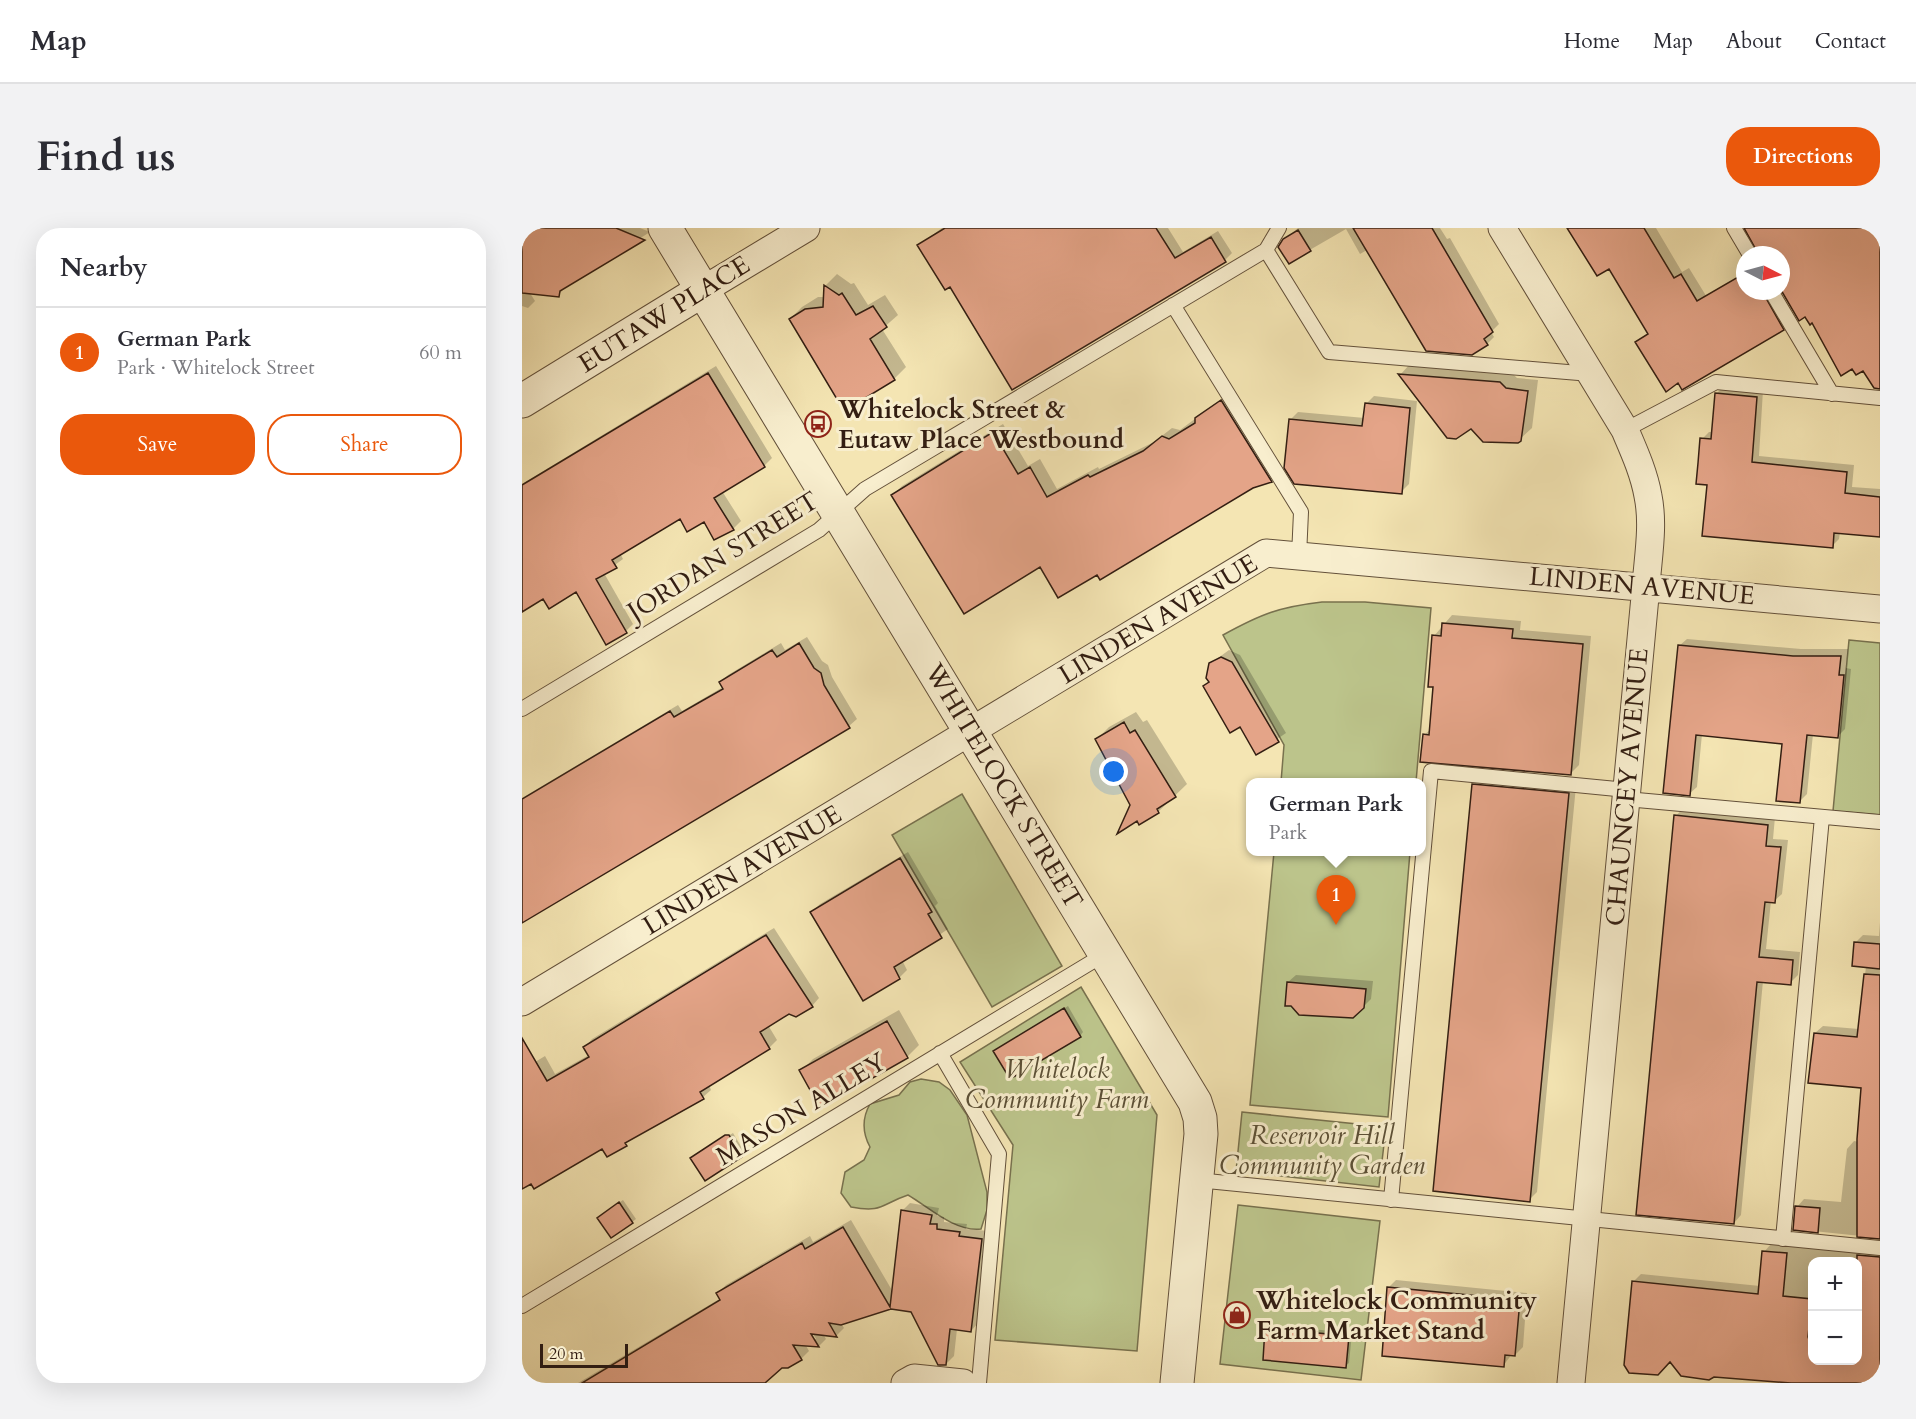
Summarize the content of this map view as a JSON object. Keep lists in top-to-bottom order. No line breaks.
{"streets":{"street":["EUTAW PLACE","LINDEN AVENUE","WHITELOCK STREET","CHAUNCEY AVENUE"],"lane":["JORDAN STREET","MASON ALLEY"]},"crossings":[["EUTAW PLACE","WHITELOCK STREET"],["JORDAN STREET","WHITELOCK STREET"],["LINDEN AVENUE","WHITELOCK STREET"],["LINDEN AVENUE","CHAUNCEY AVENUE"],["WHITELOCK STREET","MASON ALLEY"]],"parks":["Whitelock Community Farm","Reservoir Hill Community Garden"],"places":{"bus stop":["Whitelock Street & Eutaw Place Westbound"],"shop":["Whitelock Community Farm Market Stand"]},"scale_bar":"20 m","north":"right","page":{"header":"Map","nav":["Home","Map","About","Contact"],"buttons":["Directions",["Save","Share"]],"title":"Find us","heading":"Nearby","list":[{"mark":"1","name":"German Park","note":"Park · Whitelock Street","value":"60 m"}],"popup":["German Park","Park"],"pins":"1","map_buttons":["+","−"],"scale":"20 m"}}
